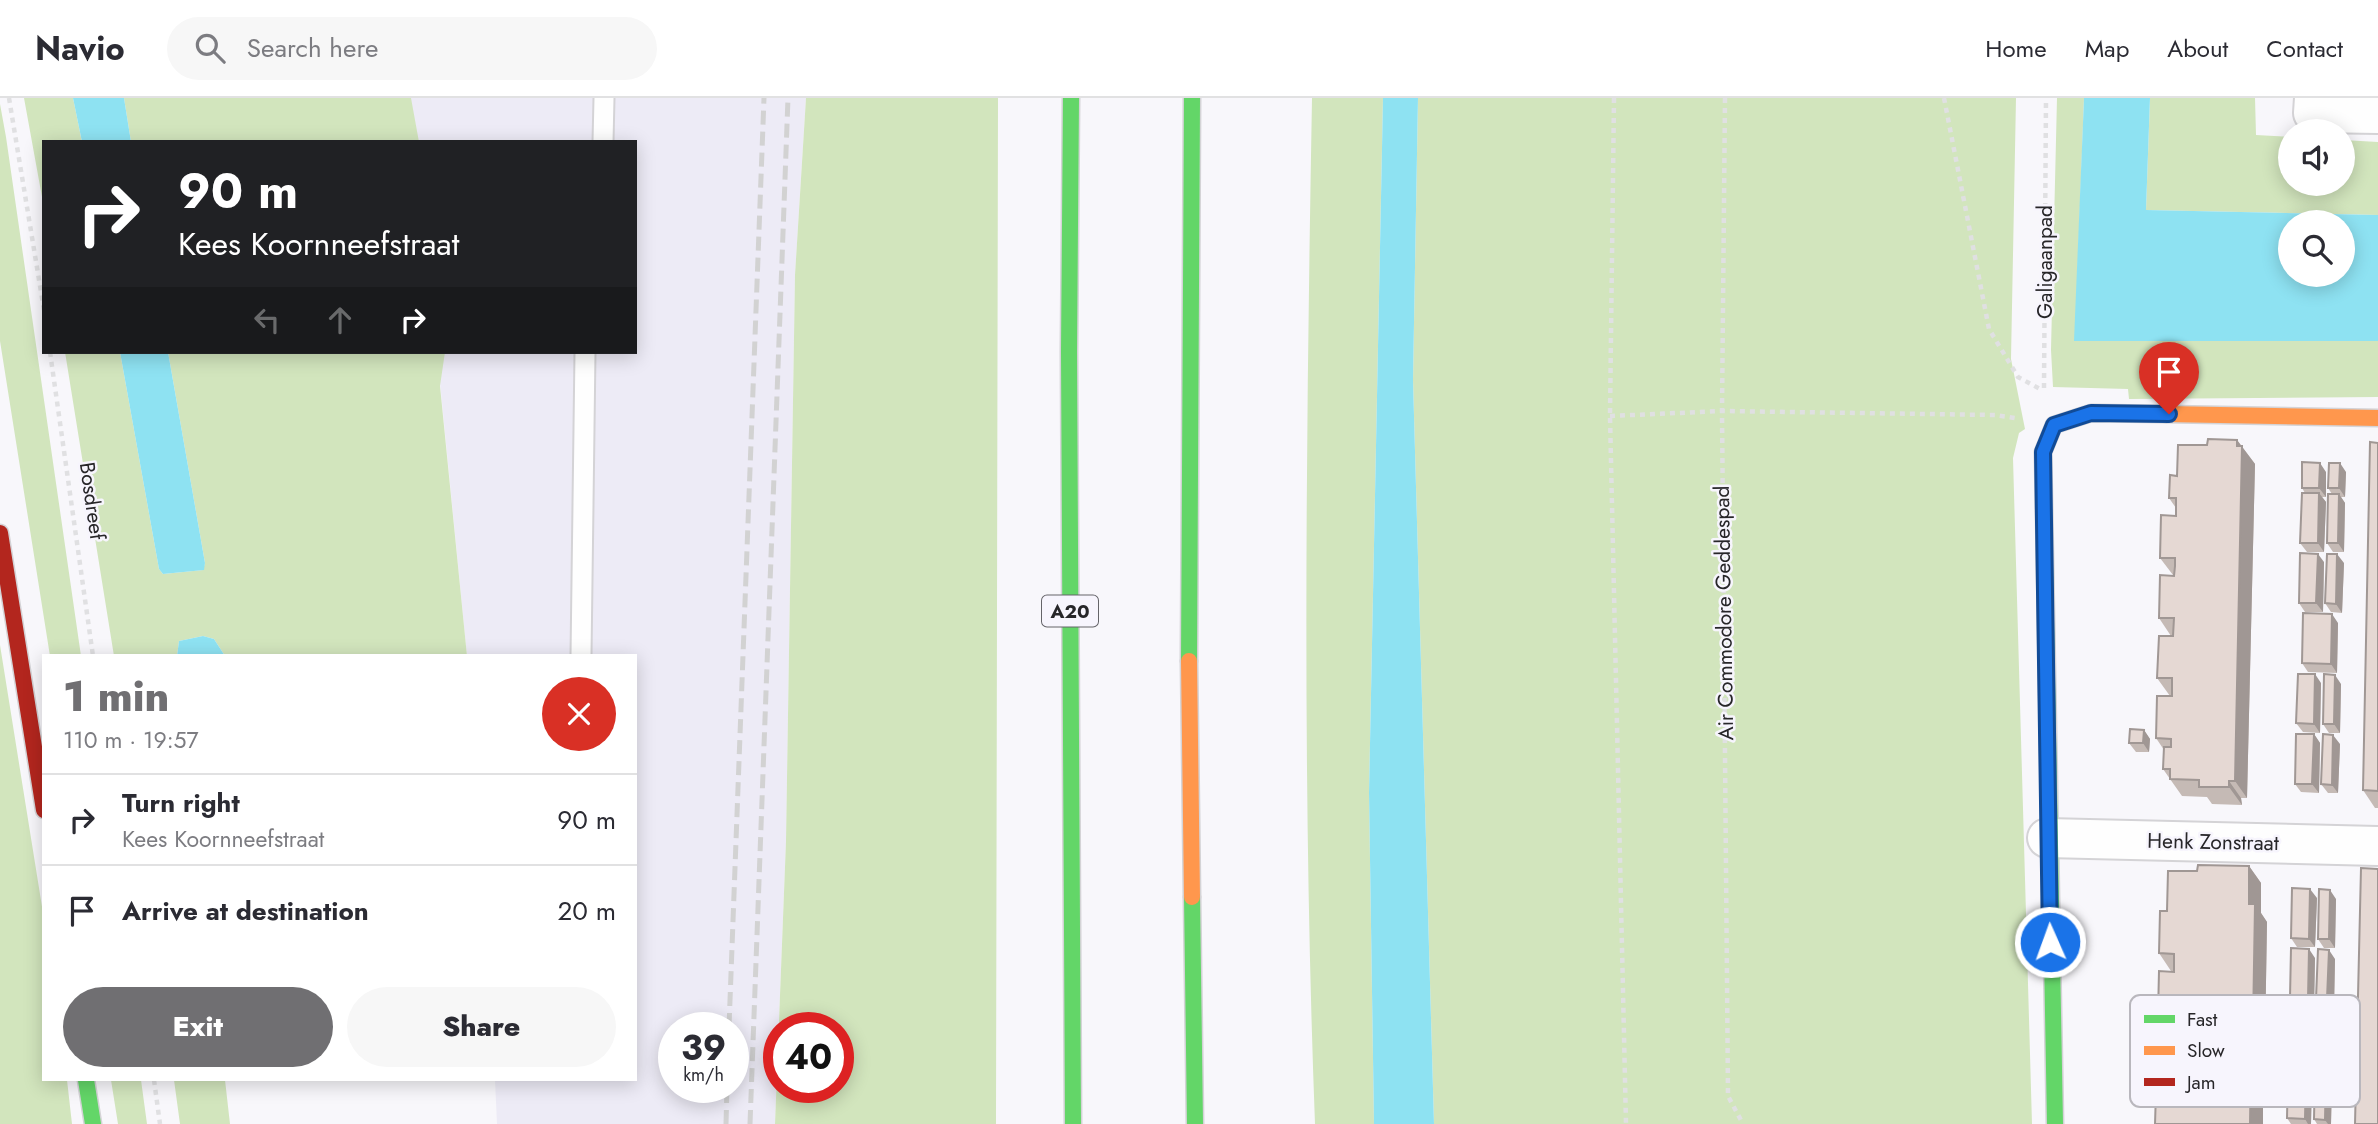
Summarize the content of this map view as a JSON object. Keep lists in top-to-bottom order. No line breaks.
{"streets":{"main road":["A20"],"street":["Henk Zonstraat"],"path":["Galigaanpad","Bosdreef","Air Commodore Geddespad"]},"legend":["Fast","Slow","Jam"],"page":{"header":"Navio","search":"Search here","nav":["Home","Map","About","Contact"],"turn":["90 m","Kees Koornneefstraat"],"heading":["1 min","110 m · 19:57"],"list":[{"name":"Turn right","note":"Kees Koornneefstraat","value":"90 m"},{"name":"Arrive at destination","value":"20 m"}],"buttons":["Exit","Share"],"speed":"39 km/h","limit":"40"}}
